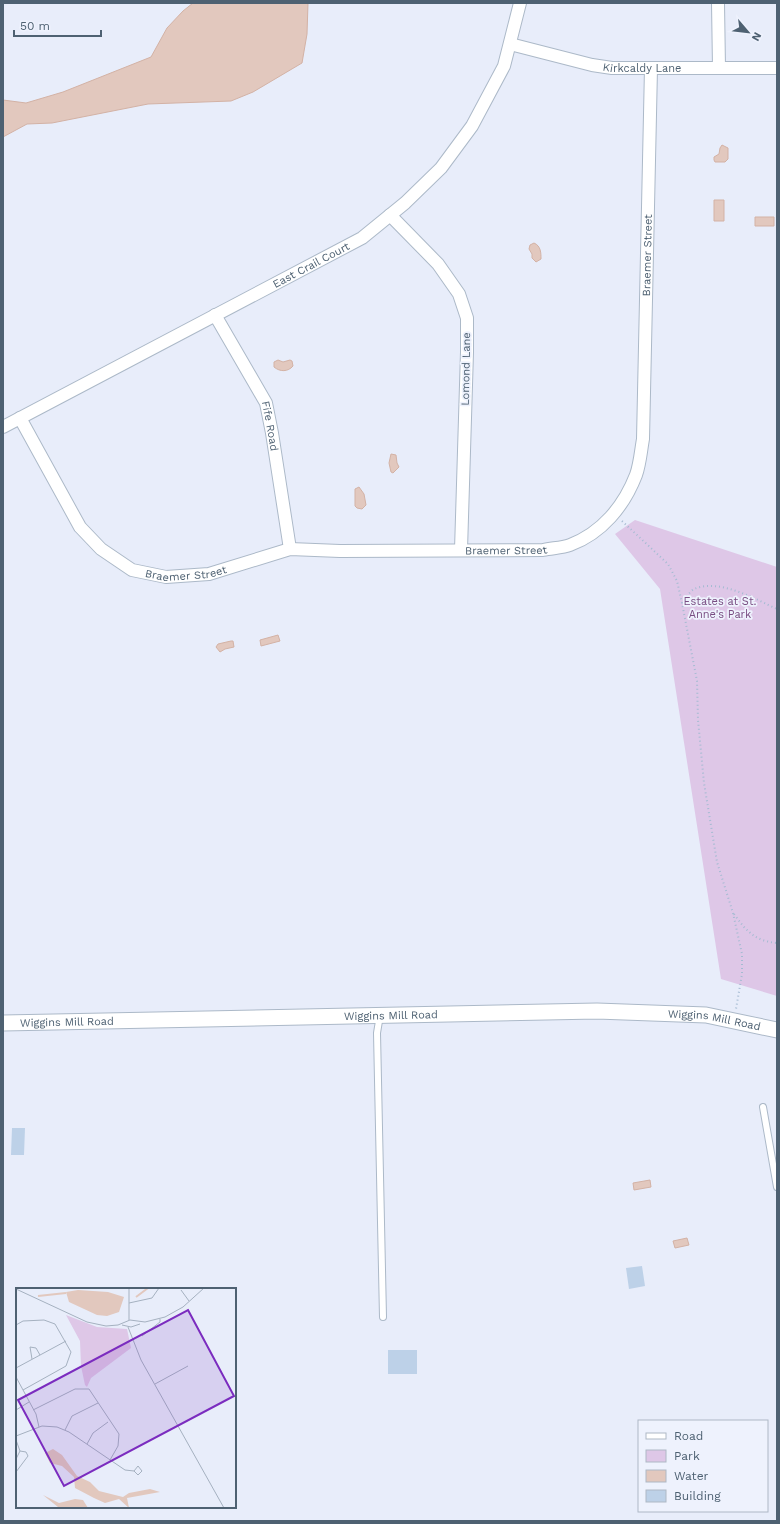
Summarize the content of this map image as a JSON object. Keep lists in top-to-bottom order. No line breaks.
{"streets":{"street":["Kirkcaldy Lane","Braemer Street","East Crail Court","Lomond Lane","Fife Road","Wiggins Mill Road"]},"crossings":[["Kirkcaldy Lane","Braemer Street"],["Kirkcaldy Lane","East Crail Court"],["Braemer Street","East Crail Court"],["Braemer Street","Lomond Lane"],["Braemer Street","Fife Road"],["East Crail Court","Lomond Lane"],["East Crail Court","Fife Road"]],"parks":["Estates at St. Anne's Park"],"legend":["Road","Park","Water","Building"],"scale_bar":"50 m","north":"bottom right"}
